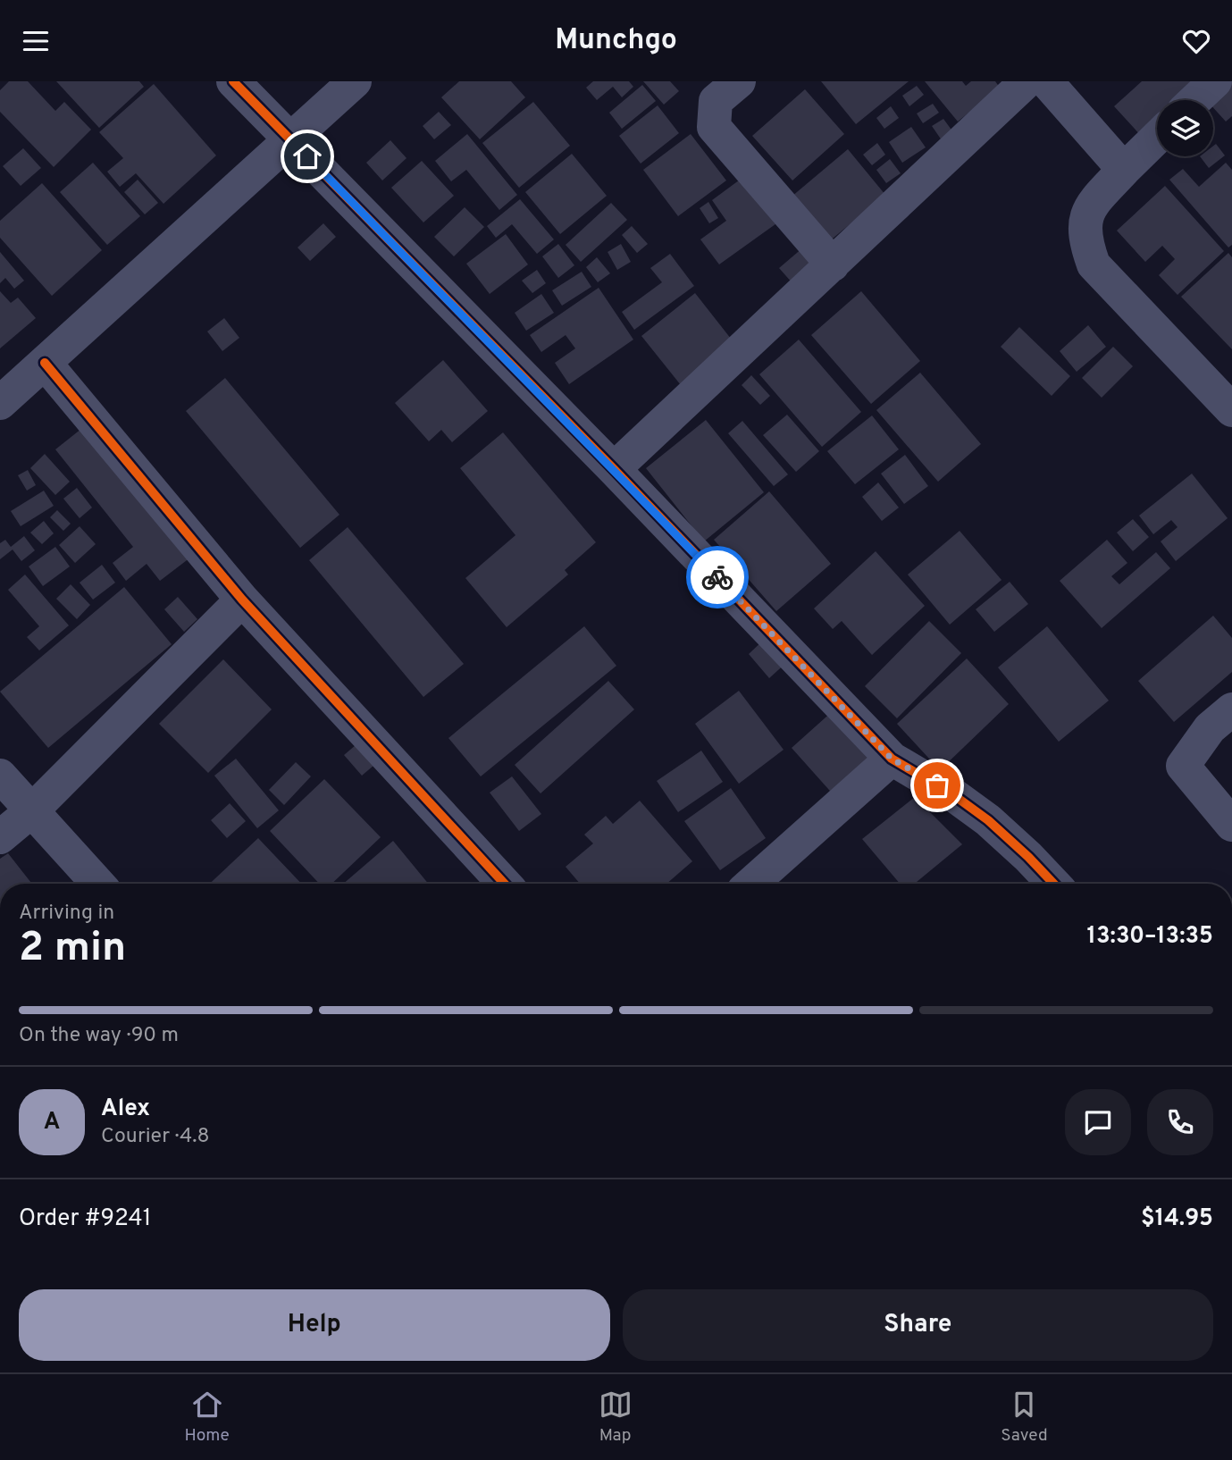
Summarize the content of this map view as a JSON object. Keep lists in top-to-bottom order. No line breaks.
{"page":{"header":"Munchgo","heading":["2 min","Arriving in","13:30–13:35"],"panel":["Alex","Courier · 4.8","Order #9241","$14.95"],"bar":"On the way · 90 m","round":"A","buttons":["Help","Share"],"tabs":["Home","Map","Saved"]}}
